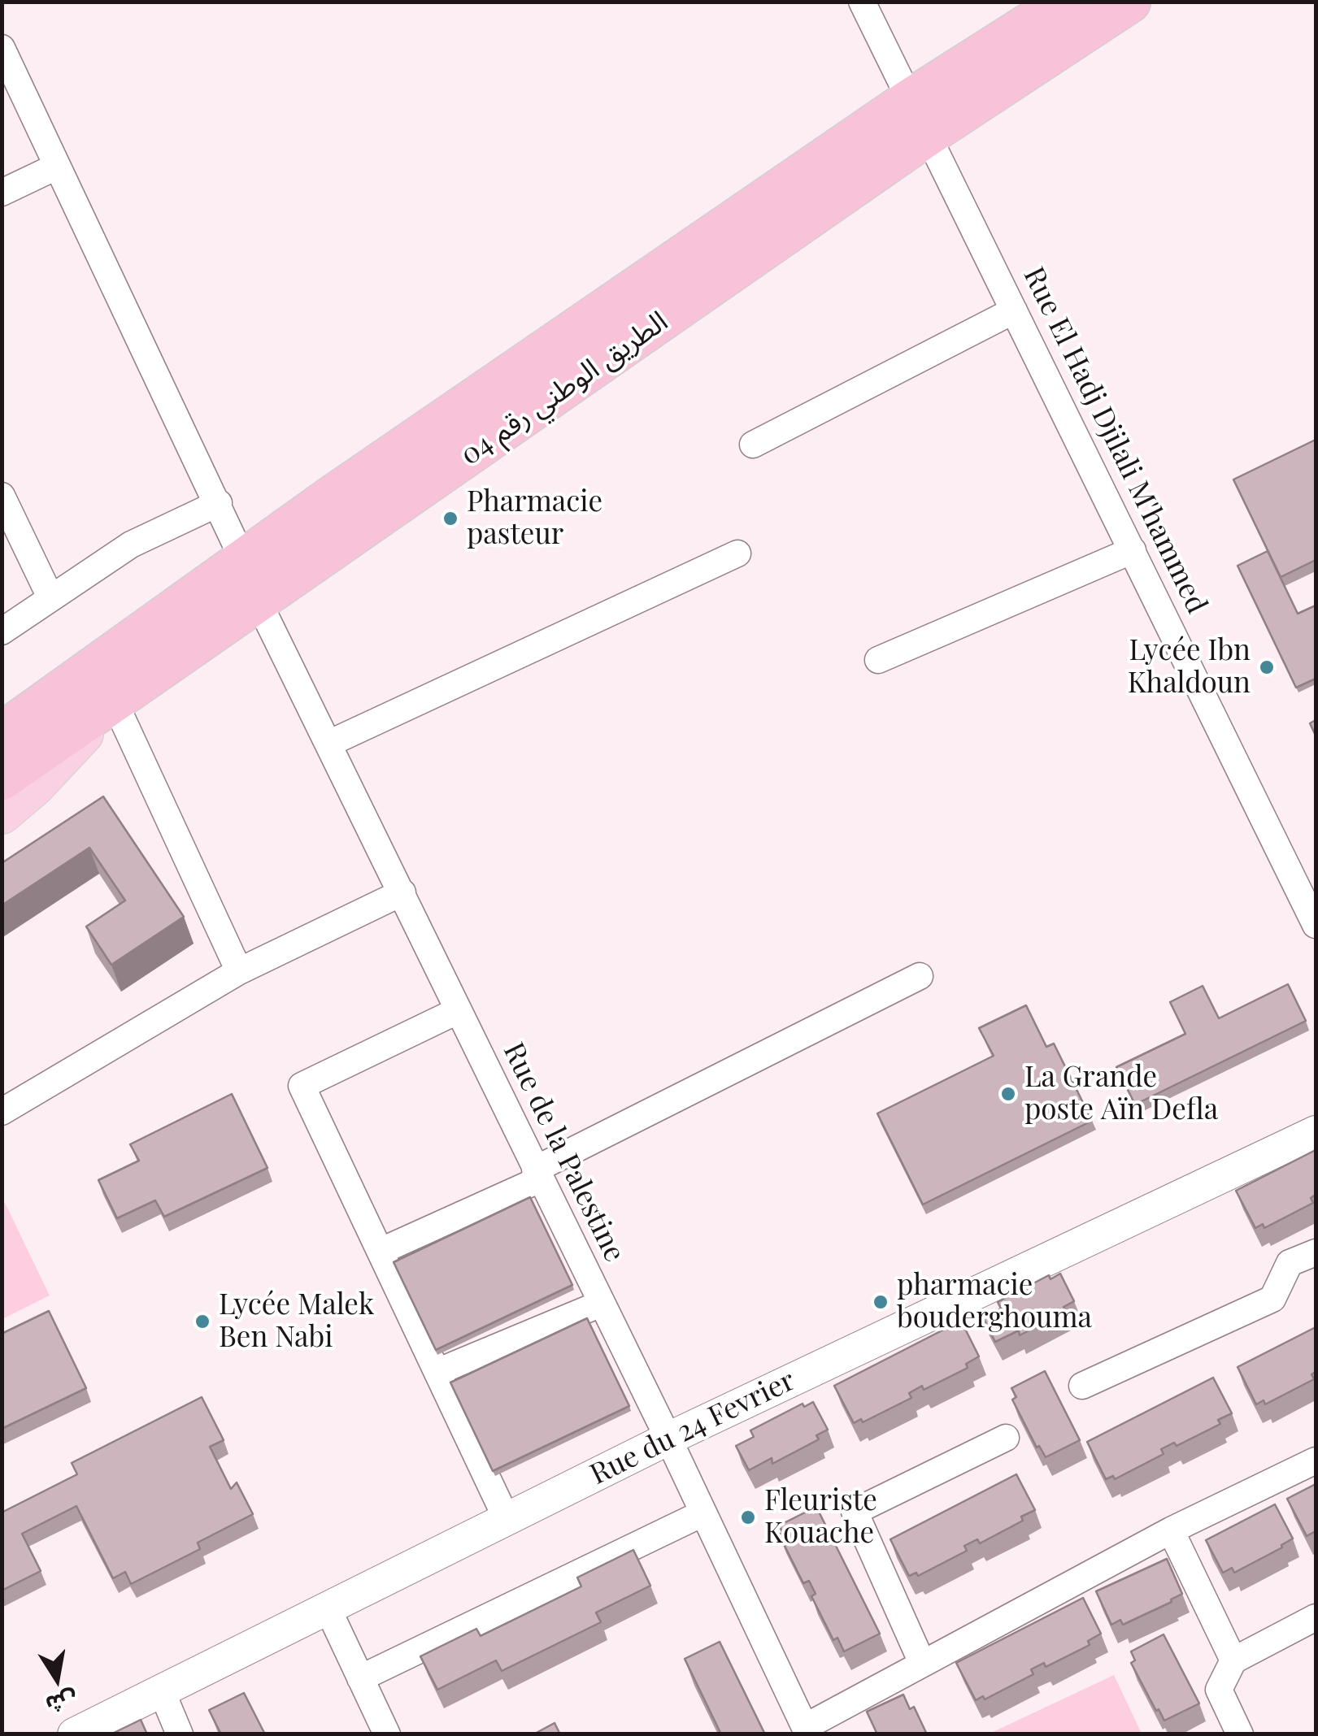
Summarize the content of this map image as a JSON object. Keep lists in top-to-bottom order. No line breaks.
{"streets":{"highway":["الطريق الوطني رقم 04"],"street":["Rue El Hadj Djilali M'hammed","Rue de la Palestine","Rue du 24 Fevrier"]},"crossings":[["الطريق الوطني رقم 04","Rue El Hadj Djilali M'hammed"],["الطريق الوطني رقم 04","Rue de la Palestine"],["Rue de la Palestine","Rue du 24 Fevrier"]],"places":["Pharmacie pasteur","Lycée Ibn Khaldoun","La Grande poste Aïn Defla","pharmacie bouderghouma","Lycée Malek Ben Nabi","Fleuriste Kouache"],"north":"bottom"}
